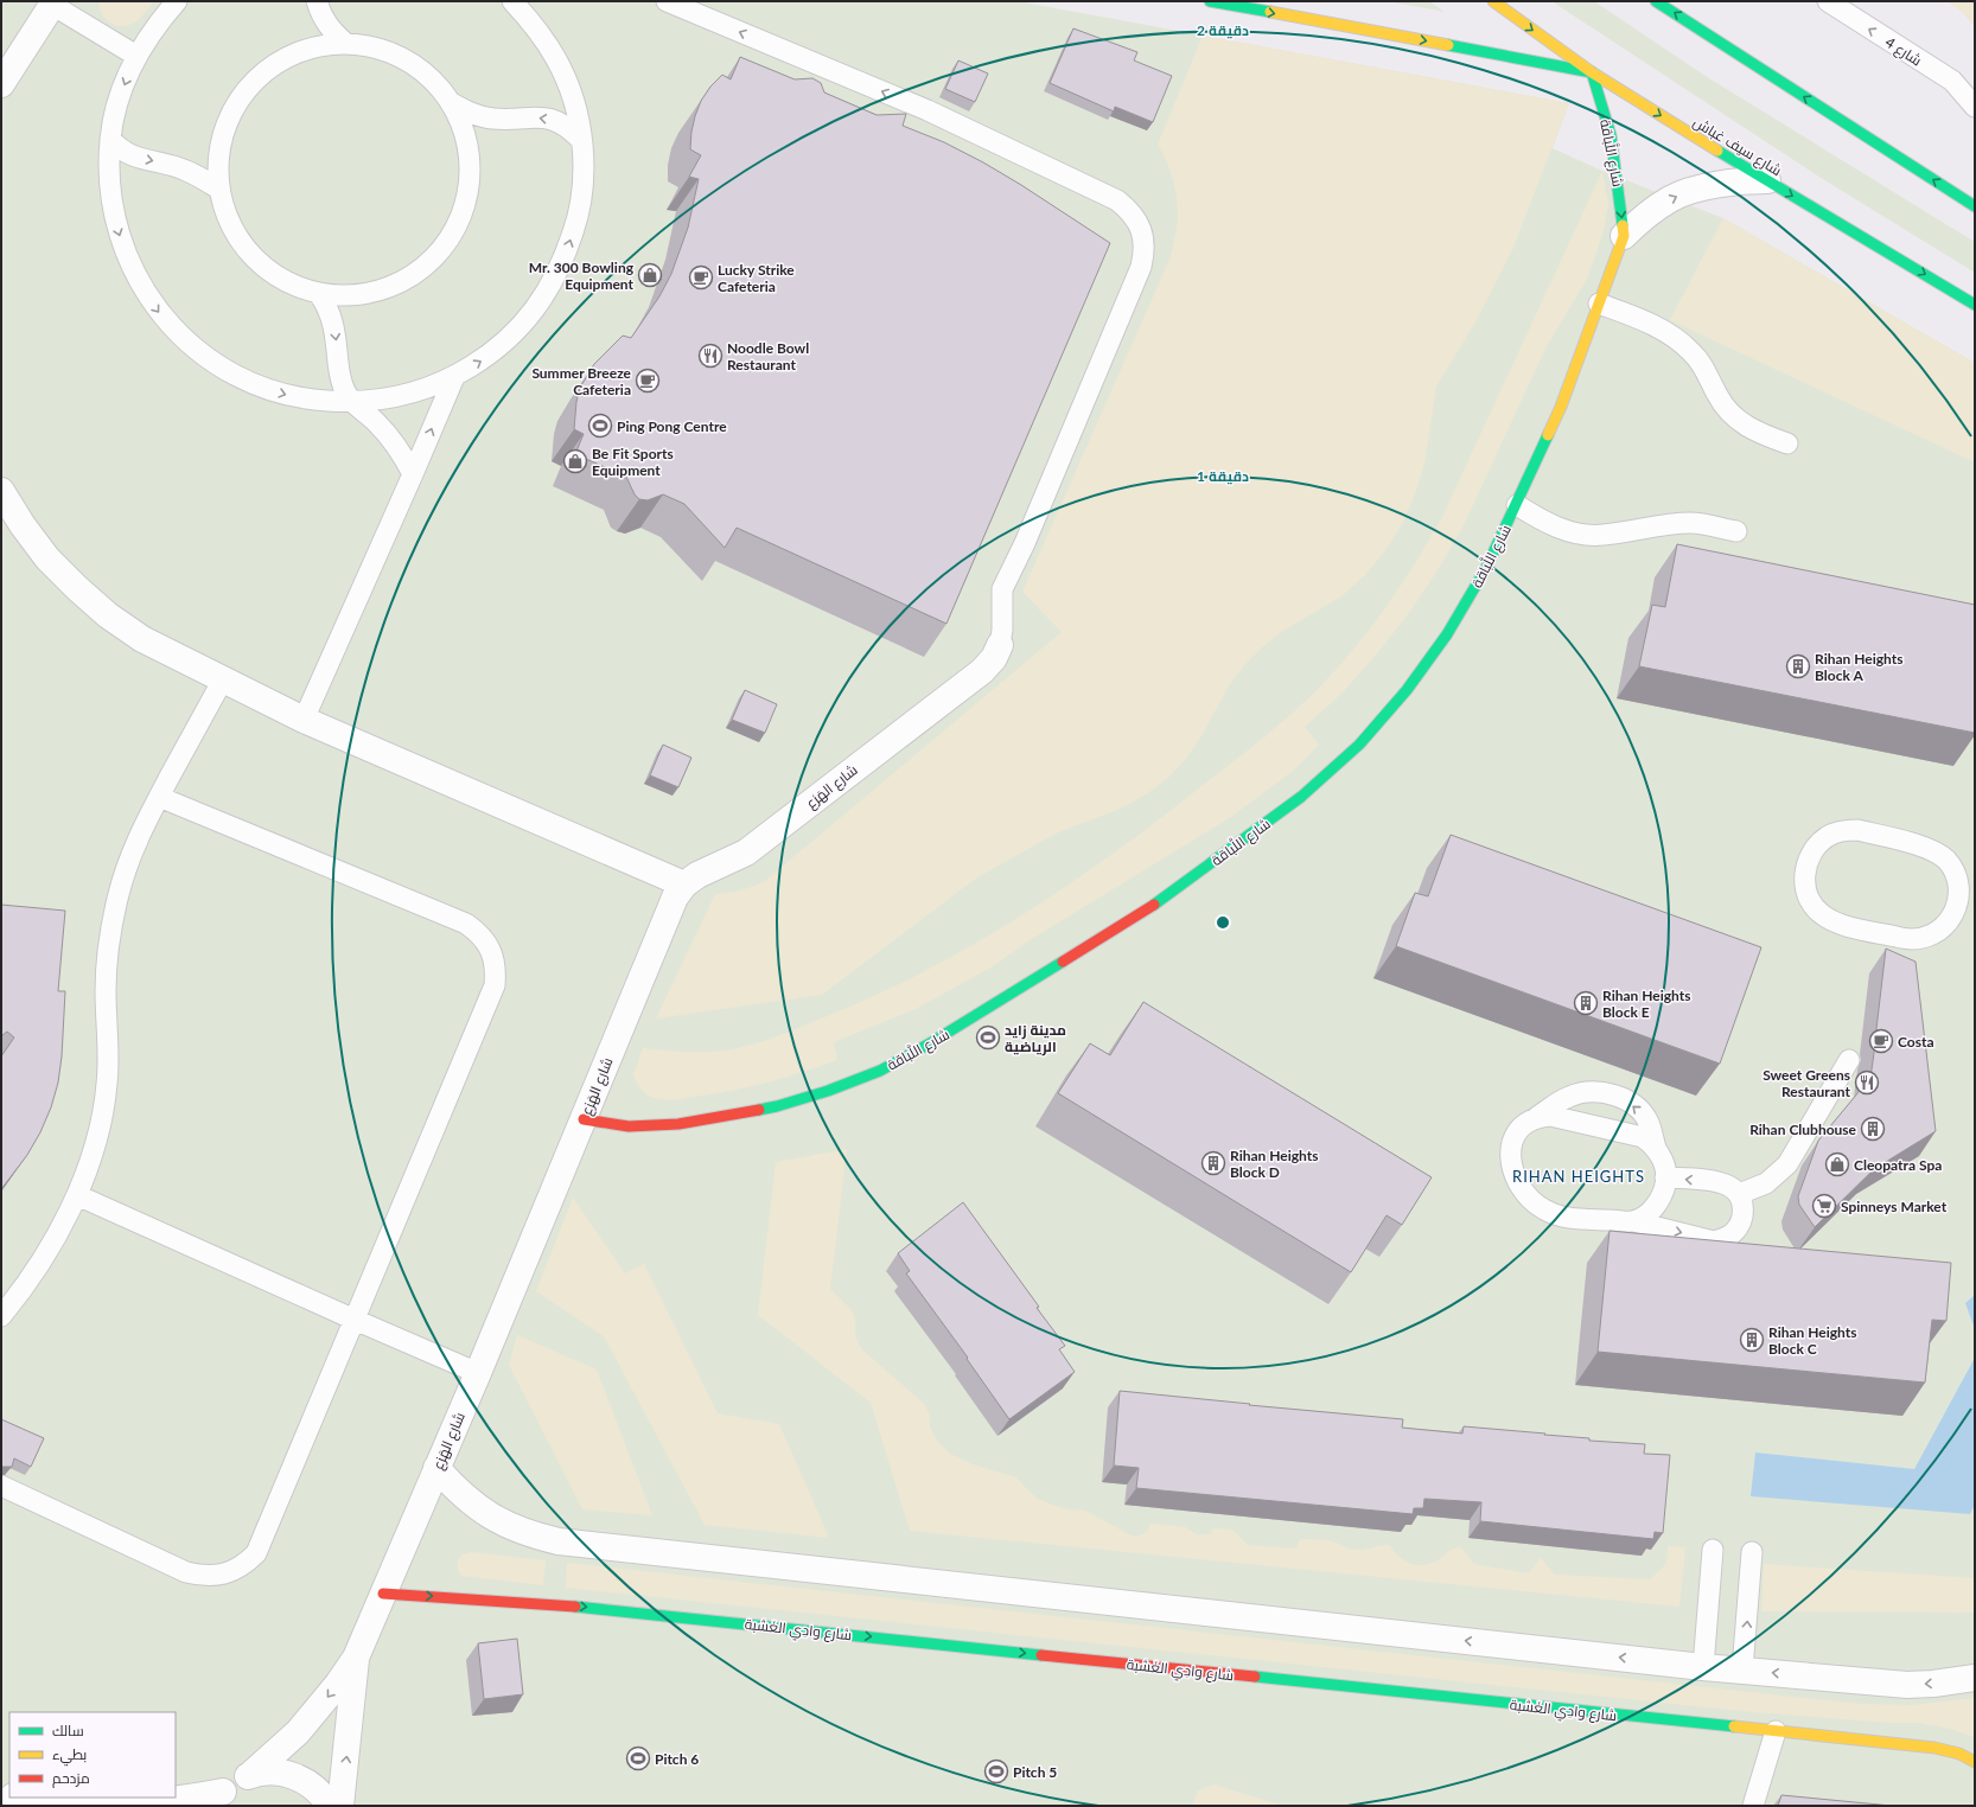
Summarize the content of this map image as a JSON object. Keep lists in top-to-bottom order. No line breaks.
{"streets":{"street":["شارع سيف غباش","شارع اللَّباقة","شارع الهَزع","شارع وادِي الغَشبة"],"lane":["شارع 4"]},"crossings":[["شارع سيف غباش","شارع اللَّباقة"],["شارع اللَّباقة","شارع الهَزع"],["شارع الهَزع","شارع وادِي الغَشبة"]],"one_way":["شارع 4"],"districts":["RIHAN HEIGHTS"],"places":{"shop":["Mr. 300 Bowling Equipment","Be Fit Sports Equipment","Cleopatra Spa"],"cafe":["Lucky Strike Cafeteria","Summer Breeze Cafeteria","Costa"],"restaurant":["Noodle Bowl Restaurant","Sweet Greens Restaurant"],"sports":["Ping Pong Centre","مدينة زايد الرياضية","Pitch 6","Pitch 5"],"building":["Rihan Heights Block A","Rihan Heights Block E","Rihan Clubhouse","Rihan Heights Block D","Rihan Heights Block C"],"supermarket":["Spinneys Market"]},"legend":["سالك","بطيء","مزدحم"],"rings":["2 دقيقة","1 دقيقة"]}
